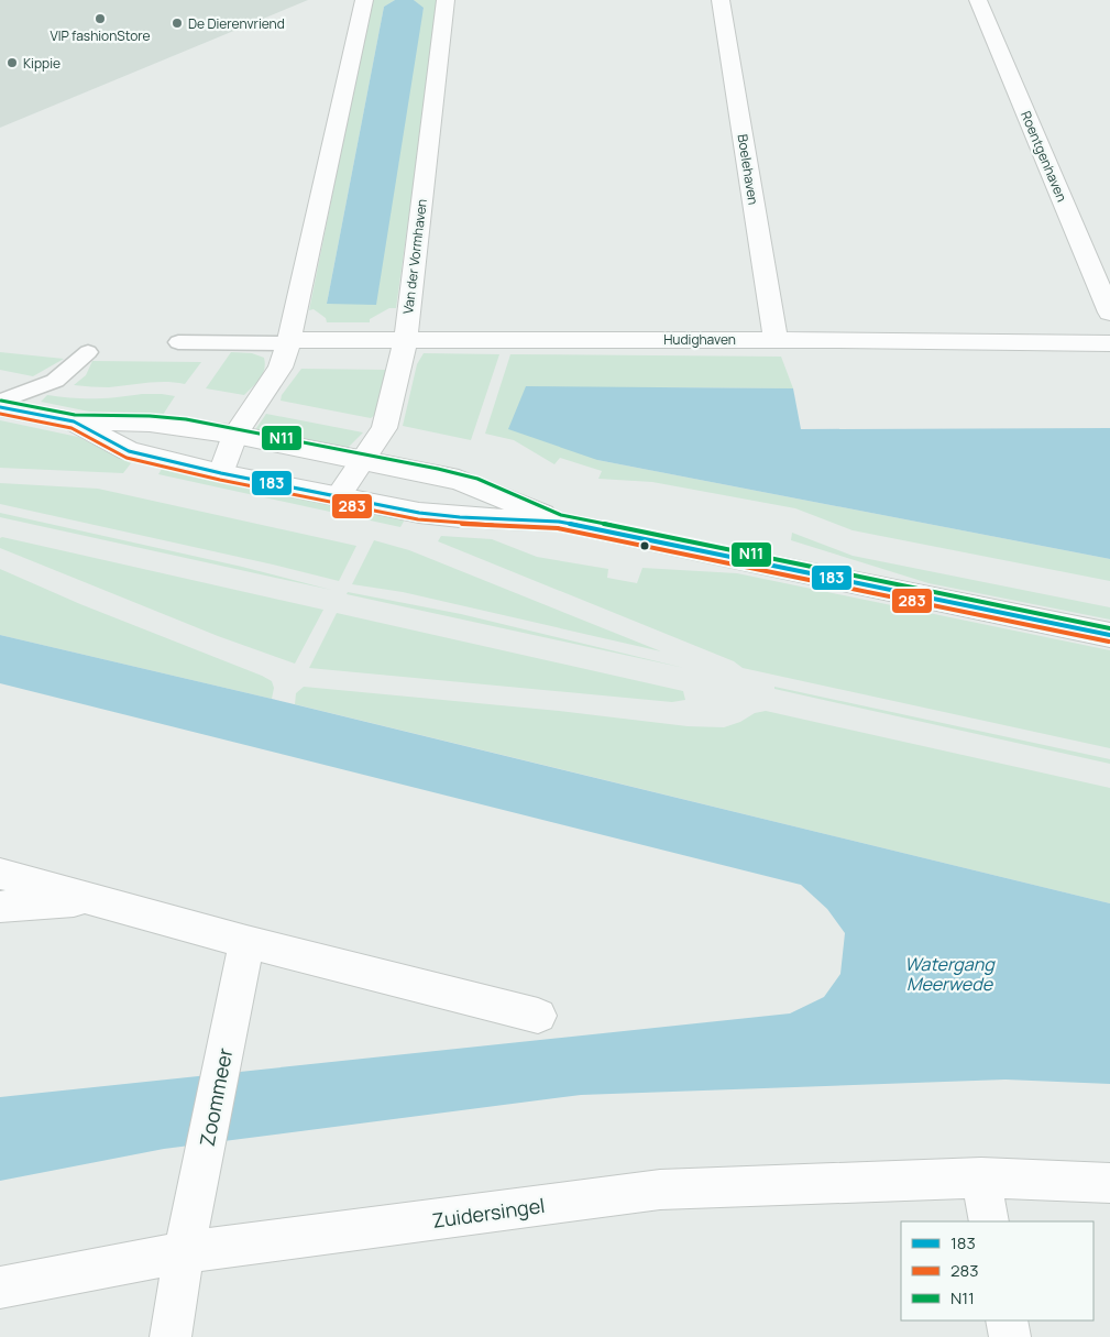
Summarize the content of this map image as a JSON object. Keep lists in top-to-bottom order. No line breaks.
{"streets":{"street":["Roentgenhaven","Boelehaven","Van der Vormhaven","Hudighaven","Zoommeer","Zuidersingel"]},"crossings":[["Boelehaven","Hudighaven"],["Van der Vormhaven","Hudighaven"],["Zoommeer","Zuidersingel"]],"water":["Watergang Meerwede"],"places":["VIP fashionStore","De Dierenvriend","Kippie"],"lines":["transit line N11","transit line 183","transit line 283"],"legend":["183","283","N11"]}
